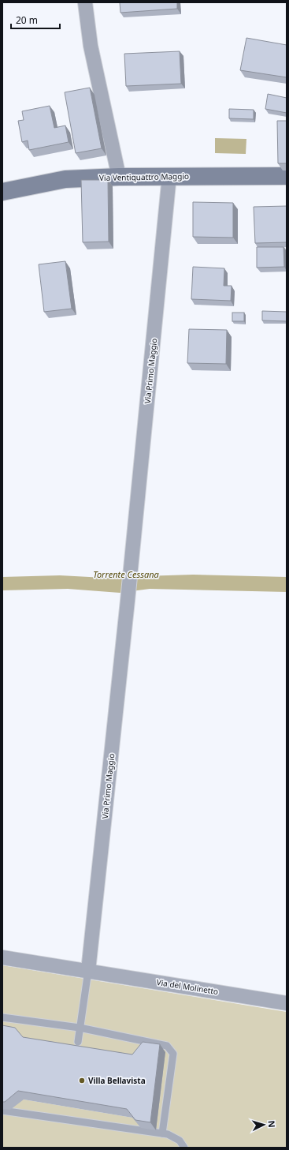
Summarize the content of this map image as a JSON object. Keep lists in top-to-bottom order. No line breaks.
{"streets":{"street":["Via Ventiquattro Maggio","Via Primo Maggio","Via del Molinetto"]},"crossings":[["Via Ventiquattro Maggio","Via Primo Maggio"],["Via Primo Maggio","Via del Molinetto"]],"water":["Torrente Cessana"],"places":["Villa Bellavista"],"scale_bar":"20 m","north":"right"}
